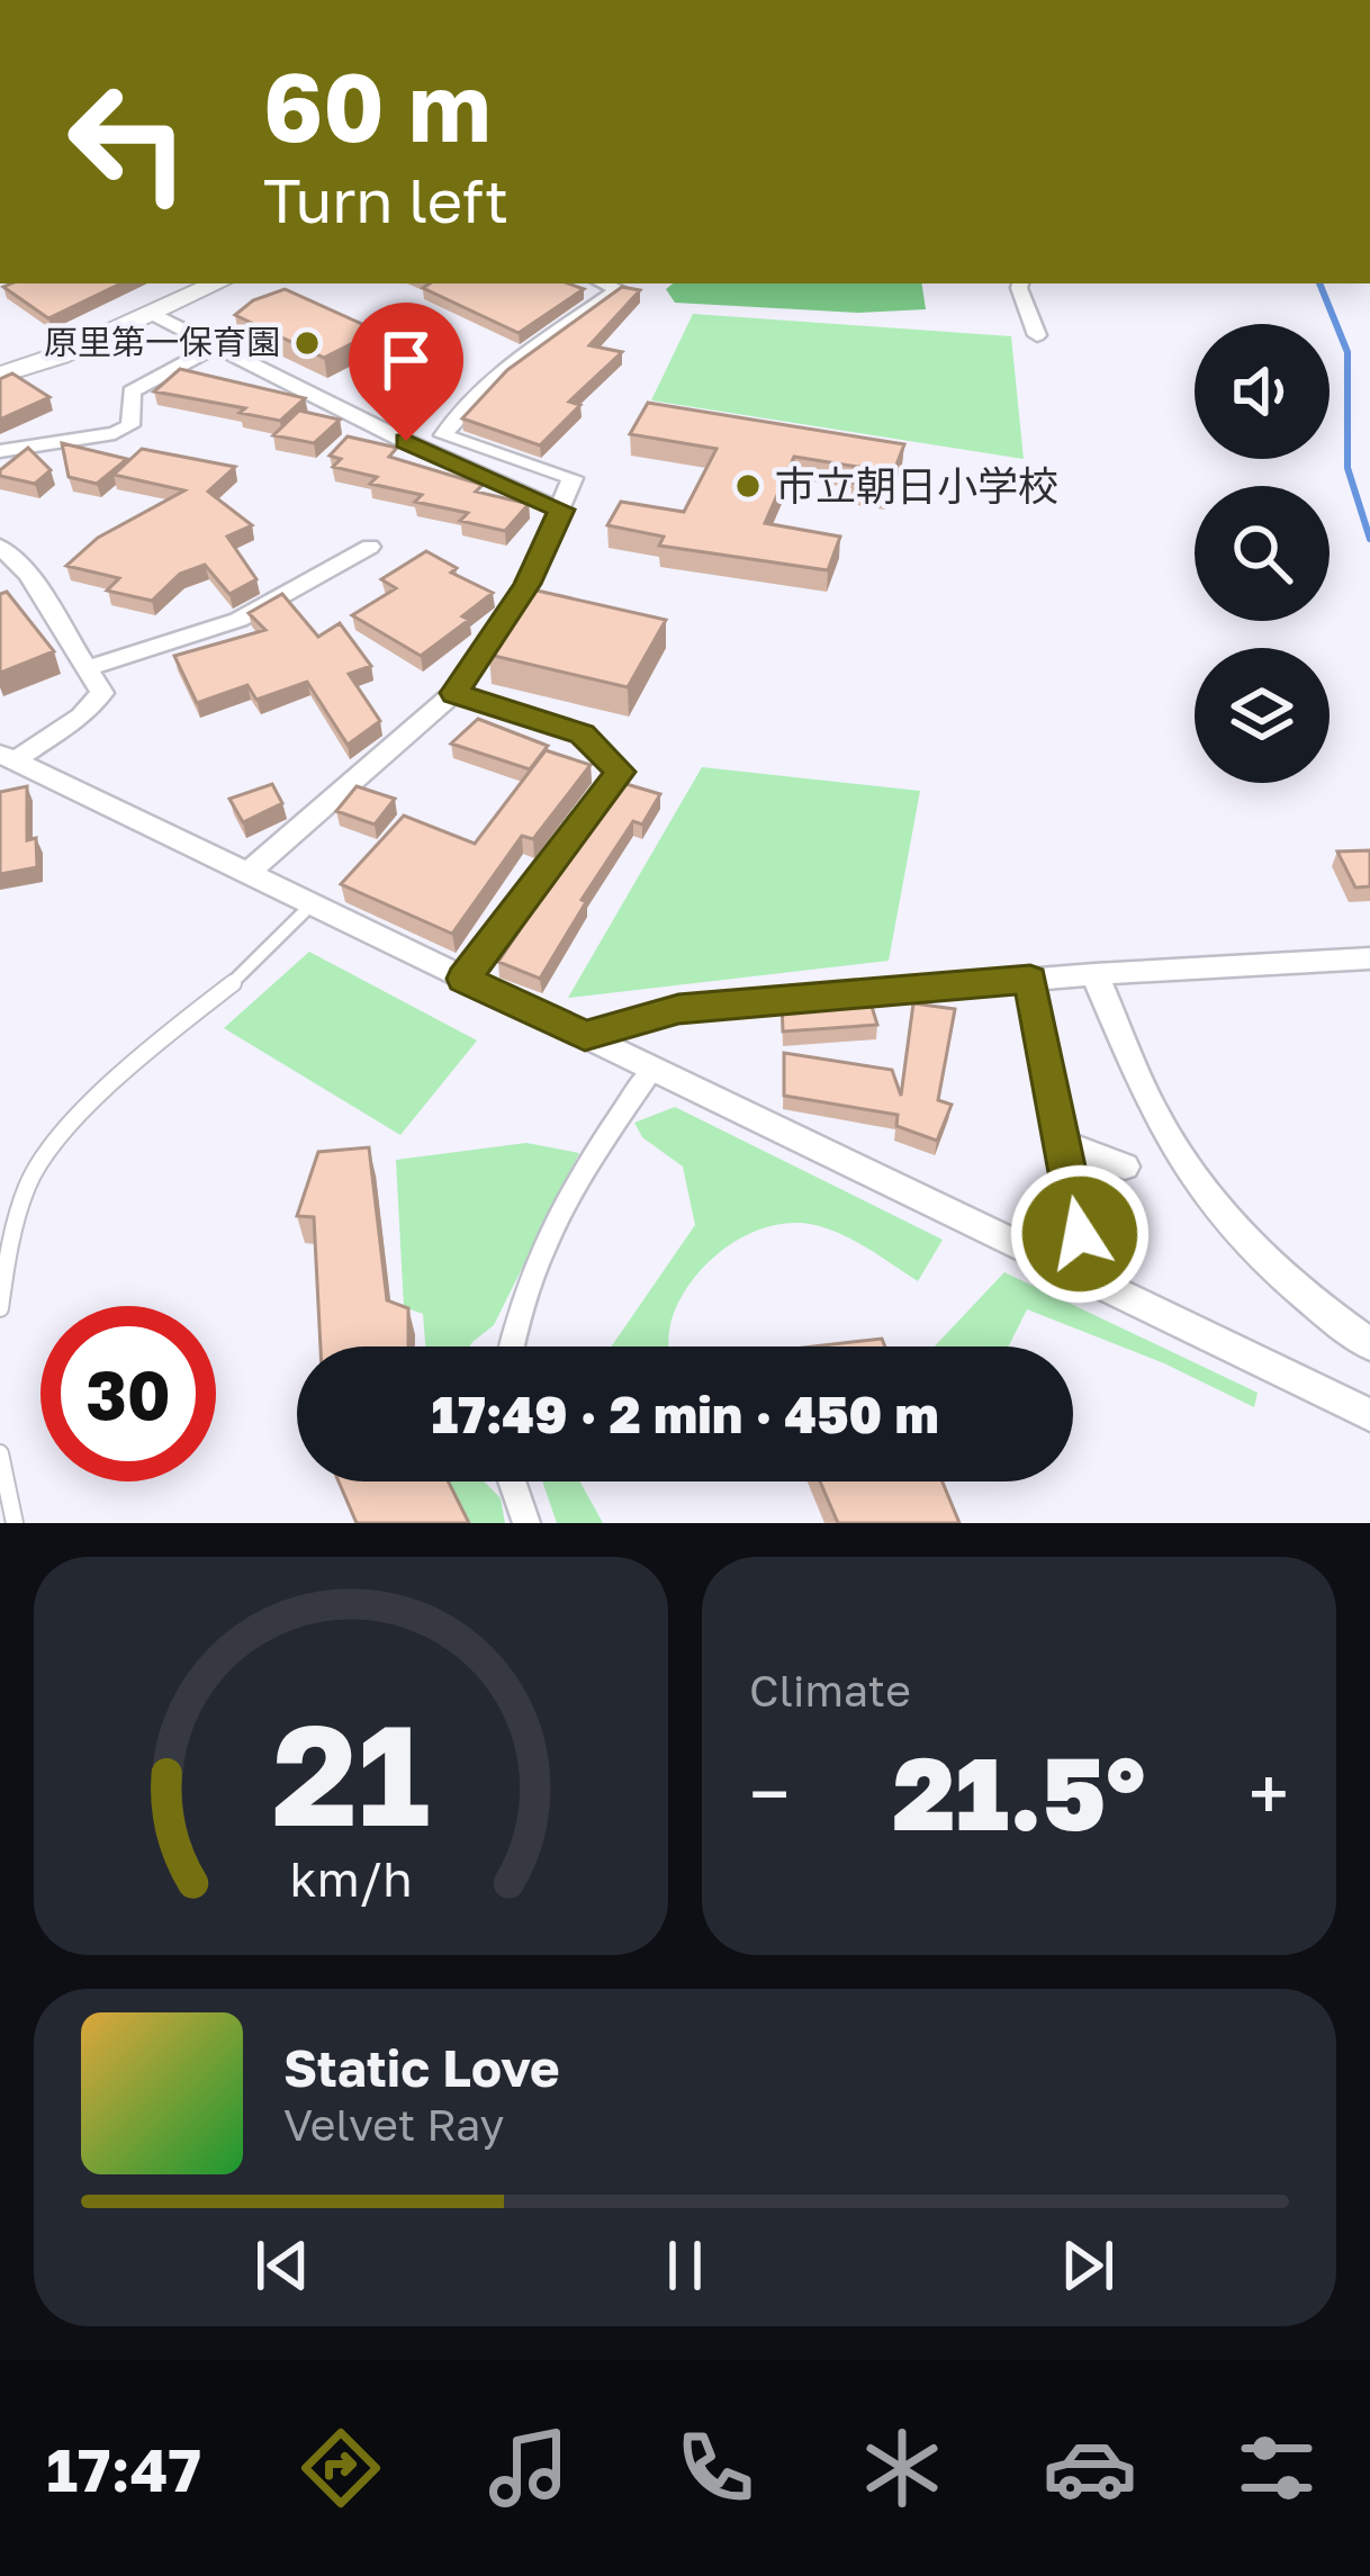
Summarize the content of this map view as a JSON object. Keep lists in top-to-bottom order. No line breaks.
{"places":["原里第一保育園","市立朝日小学校"],"page":{"turn":["60 m","Turn left"],"limit":"30","trip":"17:49 · 2 min · 450 m","tile":"Climate","heat":["−","21.5°","+"],"song":["Static Love","Velvet Ray"],"tabs":"17:47","gauge":["21","km/h"]}}
